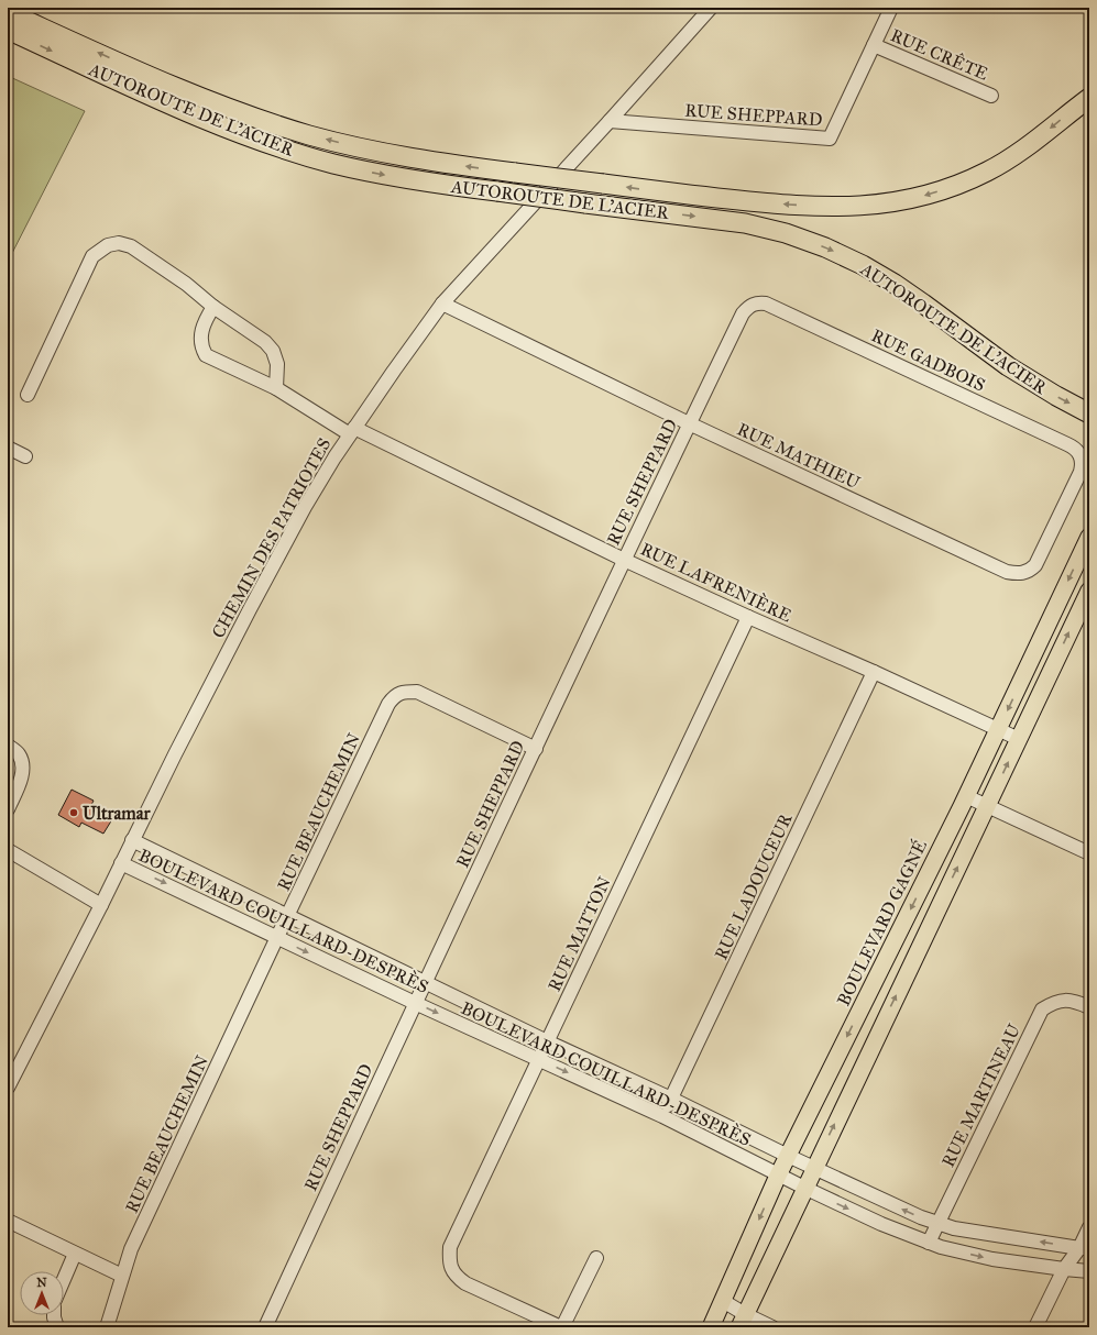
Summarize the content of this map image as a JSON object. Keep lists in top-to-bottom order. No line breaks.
{"streets":{"highway":["AUTOROUTE DE L'ACIER"],"main road":["BOULEVARD GAGNÉ"],"street":["RUE CRÊTE","RUE SHEPPARD","RUE GADBOIS","RUE MATHIEU","CHEMIN DES PATRIOTES","RUE LAFRENIÈRE","RUE BEAUCHEMIN","RUE LADOUCEUR","BOULEVARD COUILLARD-DESPRÈS","RUE MATTON","RUE MARTINEAU"]},"crossings":[["RUE CRÊTE","RUE SHEPPARD"],["RUE SHEPPARD","RUE GADBOIS"],["RUE SHEPPARD","RUE MATHIEU"],["RUE SHEPPARD","CHEMIN DES PATRIOTES"],["RUE SHEPPARD","RUE LAFRENIÈRE"],["RUE SHEPPARD","RUE BEAUCHEMIN"],["RUE SHEPPARD","BOULEVARD COUILLARD-DESPRÈS"],["RUE GADBOIS","RUE MATHIEU"],["RUE MATHIEU","CHEMIN DES PATRIOTES"],["CHEMIN DES PATRIOTES","RUE LAFRENIÈRE"],["CHEMIN DES PATRIOTES","BOULEVARD COUILLARD-DESPRÈS"],["RUE LAFRENIÈRE","RUE LADOUCEUR"],["RUE LAFRENIÈRE","BOULEVARD GAGNÉ"],["RUE LAFRENIÈRE","RUE MATTON"],["RUE BEAUCHEMIN","BOULEVARD COUILLARD-DESPRÈS"],["RUE LADOUCEUR","BOULEVARD COUILLARD-DESPRÈS"],["BOULEVARD COUILLARD-DESPRÈS","BOULEVARD GAGNÉ"],["BOULEVARD COUILLARD-DESPRÈS","RUE MATTON"],["BOULEVARD COUILLARD-DESPRÈS","RUE MARTINEAU"]],"places":["Ultramar"],"north":"top"}
